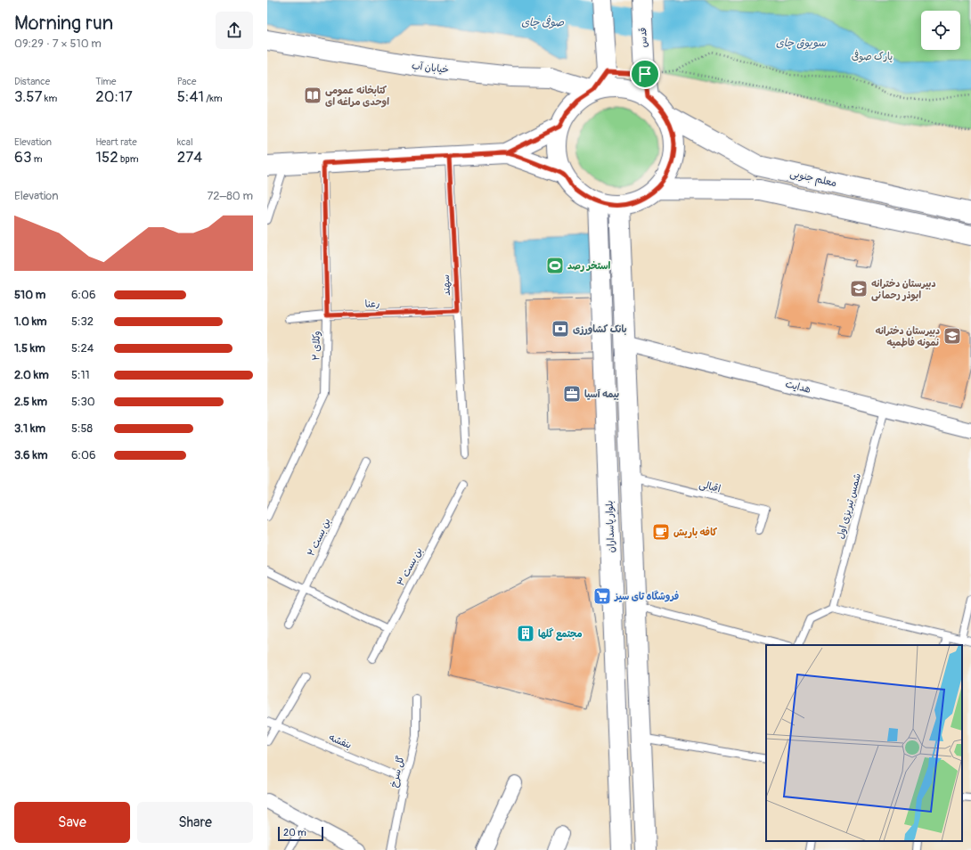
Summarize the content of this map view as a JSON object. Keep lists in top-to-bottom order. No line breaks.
{"streets":{"street":["قدس","خیابان آب","معلم جنوبی","هدایت","بلوار پاسداران"],"lane":["سهند","رعنا","وکلای ۲","اقبالی","شمس تبریزی اول","بن بست ۲","بن بست ۳","بنفشه","گل سرخ"]},"crossings":[["قدس","خیابان آب"],["قدس","معلم جنوبی"],["قدس","بلوار پاسداران"],["خیابان آب","معلم جنوبی"],["خیابان آب","بلوار پاسداران"],["معلم جنوبی","بلوار پاسداران"],["سهند","رعنا"],["رعنا","وکلای ۲"],["هدایت","شمس تبریزی اول"],["بنفشه","گل سرخ"]],"water":["صوفی چای","سویوق چای"],"parks":["پارک صوفی"],"places":{"library":["کتابخانه عمومی اوحدی مراغه ای"],"sports":["استخر رصد"],"school or university":["دبیرستان دخترانه ابوذر رحمانی","دبیرستان دخترانه نمونه فاطمیه"],"bank":["بانک کشاورزی"],"office":["بیمه آسیا"],"cafe":["کافه باریش"],"supermarket":["فروشگاه تای سیز"],"building":["مجتمع گلها"]},"scale_bar":"20 m","page":{"heading":["Morning run","09:29 · 7 × 510 m"],"stats":[["Distance","3.57 km"],["Time","20:17"],["Pace","5:41 /km"],["Elevation","63 m"],["Heart rate","152 bpm"],["kcal","274"]],"chart":["Elevation","72–80 m"],"list":[{"name":"510 m","note":"6:06"},{"name":"1.0 km","note":"5:32"},{"name":"1.5 km","note":"5:24"},{"name":"2.0 km","note":"5:11"},{"name":"2.5 km","note":"5:30"},{"name":"3.1 km","note":"5:58"},{"name":"3.6 km","note":"6:06"}],"buttons":["Save","Share"],"scale":"20 m"}}
